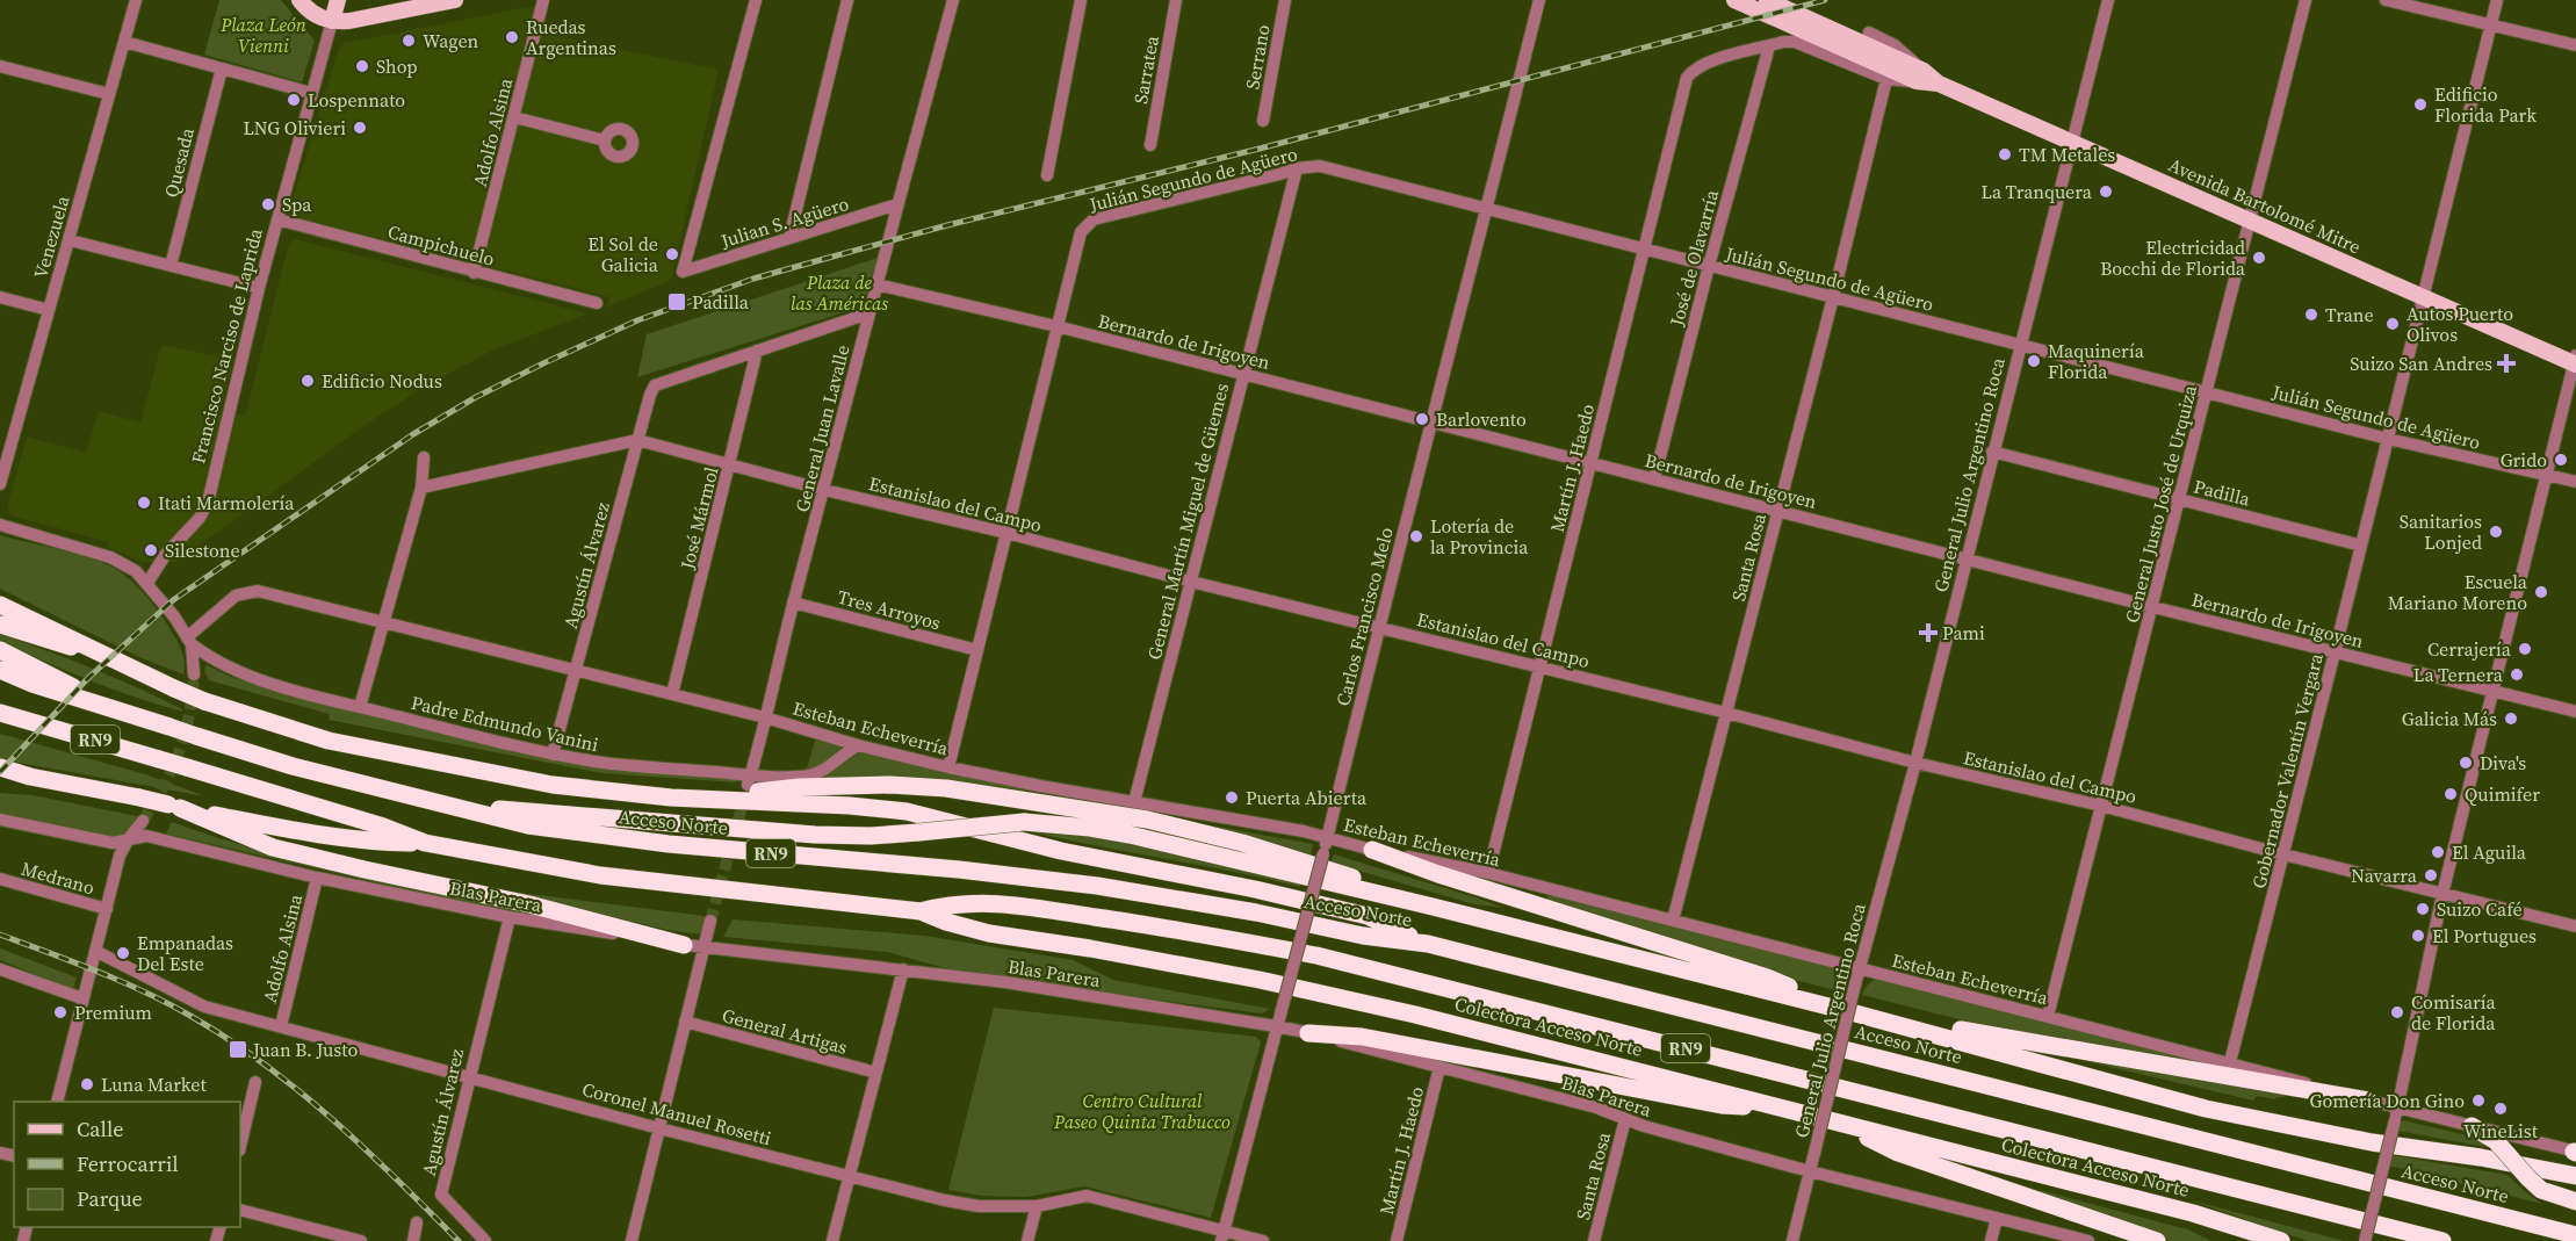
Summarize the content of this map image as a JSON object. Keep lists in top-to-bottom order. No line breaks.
{"streets":{"highway":["RN9","Acceso Norte","Colectora Acceso Norte"],"main road":["Avenida Bartolomé Mitre","Francisco Narciso de Laprida"],"street":["Serrano","Sarratea","Adolfo Alsina","Quesada","Julián Segundo de Agüero","Julian S. Agüero","Venezuela","Campichuelo","José de Olavarría","Bernardo de Irigoyen","General Juan Lavalle","Martín J. Haedo","General Julio Argentino Roca","Padilla","Estanislao del Campo","General Justo José de Urquiza","José Mármol","General Martín Miguel de Güemes","Santa Rosa","Agustín Álvarez","Tres Arroyos","Carlos Francisco Melo","Padre Edmundo Vanini","Esteban Echeverría","Gobernador Valentín Vergara","Medrano","Blas Parera","General Artigas","Coronel Manuel Rosetti"]},"crossings":[["Adolfo Alsina","Campichuelo"],["Adolfo Alsina","Blas Parera"],["Adolfo Alsina","Coronel Manuel Rosetti"],["Julián Segundo de Agüero","José de Olavarría"],["Julián Segundo de Agüero","Bernardo de Irigoyen"],["Julián Segundo de Agüero","Martín J. Haedo"],["Julián Segundo de Agüero","General Julio Argentino Roca"],["Julián Segundo de Agüero","General Justo José de Urquiza"],["Julián Segundo de Agüero","General Martín Miguel de Güemes"],["Julián Segundo de Agüero","Santa Rosa"],["Julián Segundo de Agüero","Carlos Francisco Melo"],["Julián Segundo de Agüero","Gobernador Valentín Vergara"],["Avenida Bartolomé Mitre","General Julio Argentino Roca"],["Avenida Bartolomé Mitre","General Justo José de Urquiza"],["Avenida Bartolomé Mitre","Gobernador Valentín Vergara"],["Julian S. Agüero","General Juan Lavalle"],["Campichuelo","Francisco Narciso de Laprida"],["José de Olavarría","Bernardo de Irigoyen"],["José de Olavarría","Martín J. Haedo"],["Bernardo de Irigoyen","General Juan Lavalle"],["Bernardo de Irigoyen","Martín J. Haedo"],["Bernardo de Irigoyen","General Julio Argentino Roca"],["Bernardo de Irigoyen","General Justo José de Urquiza"],["Bernardo de Irigoyen","General Martín Miguel de Güemes"],["Bernardo de Irigoyen","Santa Rosa"],["Bernardo de Irigoyen","Carlos Francisco Melo"],["Bernardo de Irigoyen","Gobernador Valentín Vergara"],["General Juan Lavalle","Estanislao del Campo"],["General Juan Lavalle","Tres Arroyos"],["General Juan Lavalle","Padre Edmundo Vanini"],["General Juan Lavalle","Esteban Echeverría"],["Martín J. Haedo","Estanislao del Campo"],["Martín J. Haedo","Esteban Echeverría"],["Martín J. Haedo","Blas Parera"],["General Julio Argentino Roca","Padilla"],["General Julio Argentino Roca","Estanislao del Campo"],["General Julio Argentino Roca","Esteban Echeverría"],["General Julio Argentino Roca","Blas Parera"],["Padilla","General Justo José de Urquiza"],["Padilla","Gobernador Valentín Vergara"],["Estanislao del Campo","General Justo José de Urquiza"],["Estanislao del Campo","José Mármol"],["Estanislao del Campo","General Martín Miguel de Güemes"],["Estanislao del Campo","Santa Rosa"],["Estanislao del Campo","Agustín Álvarez"],["Estanislao del Campo","Carlos Francisco Melo"],["Estanislao del Campo","Gobernador Valentín Vergara"],["General Justo José de Urquiza","Esteban Echeverría"],["José Mármol","Agustín Álvarez"],["José Mármol","Esteban Echeverría"],["General Martín Miguel de Güemes","Esteban Echeverría"],["Santa Rosa","Esteban Echeverría"],["Santa Rosa","Blas Parera"],["Agustín Álvarez","Padre Edmundo Vanini"],["Agustín Álvarez","Esteban Echeverría"],["Agustín Álvarez","Blas Parera"],["Agustín Álvarez","Coronel Manuel Rosetti"],["Carlos Francisco Melo","Esteban Echeverría"],["Carlos Francisco Melo","Blas Parera"],["Carlos Francisco Melo","Coronel Manuel Rosetti"],["Padre Edmundo Vanini","Esteban Echeverría"],["Esteban Echeverría","Gobernador Valentín Vergara"],["RN9","Colectora Acceso Norte"]],"parks":["Plaza León Vienni","Plaza de las Américas","Centro Cultural Paseo Quinta Trabucco"],"places":{"other":["Ruedas Argentinas","Wagen","Shop","Lospennato","Edificio Florida Park","LNG Olivieri","TM Metales","La Tranquera","Spa","El Sol de Galicia","Electricidad Bocchi de Florida","Trane","Autos Puerto Olivos","Maquinería Florida","Edificio Nodus","Barlovento","Grido","Itati Marmolería","Sanitarios Lonjed","Lotería de la Provincia","Silestone","Escuela Mariano Moreno","Cerrajería","La Ternera","Galicia Más","Diva's","Quimifer","Puerta Abierta","El Aguila","Navarra","Suizo Café","El Portugues","Empanadas Del Este","Premium","Comisaría de Florida","Luna Market","Gomería Don Gino","WineList"],"transit":["Padilla","Juan B. Justo"],"health":["Suizo San Andres","Pami"]},"legend":["Calle","Ferrocarril","Parque"]}
